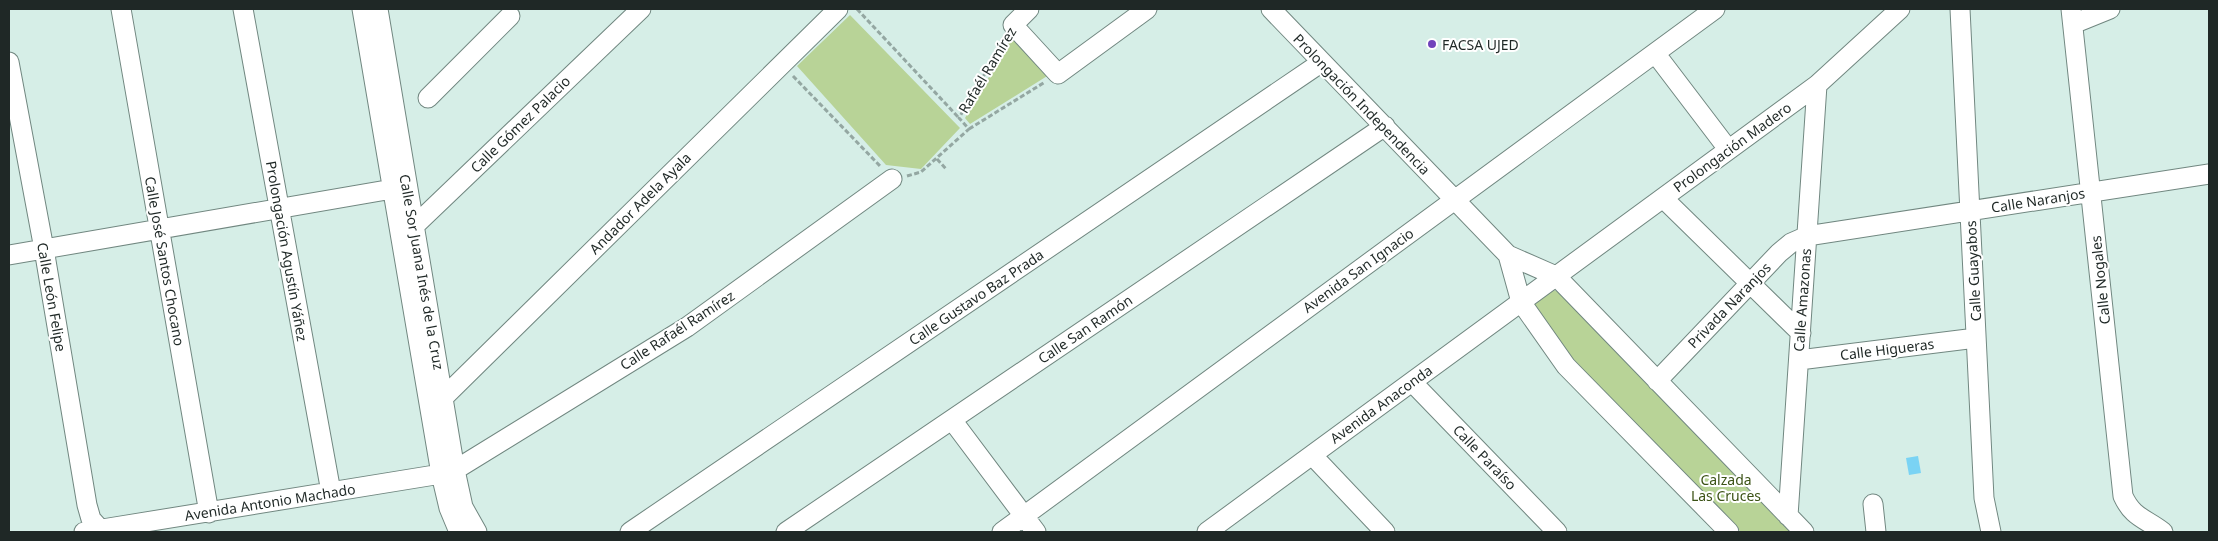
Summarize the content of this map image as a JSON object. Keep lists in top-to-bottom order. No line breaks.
{"streets":{"street":["Rafaél Ramírez","Prolongación Independencia","Calle Gómez Palacio","Prolongación Madero","Calle Naranjos","Andador Adela Ayala","Prolongación Agustín Yáñez","Calle José Santos Chocano","Avenida San Ignacio","Calle Guayabos","Calle Sor Juana Inés de la Cruz","Calle Nogales","Calle León Felipe","Calle Gustavo Baz Prada","Calle Amazonas","Privada Naranjos","Calle San Ramón","Calle Rafaél Ramírez","Calle Higueras","Avenida Anaconda","Calle Paraíso","Avenida Antonio Machado"]},"crossings":[["Rafaél Ramírez","Calle Rafaél Ramírez"],["Prolongación Independencia","Avenida San Ignacio"],["Prolongación Independencia","Calle Gustavo Baz Prada"],["Prolongación Independencia","Calle San Ramón"],["Calle Gómez Palacio","Calle Sor Juana Inés de la Cruz"],["Prolongación Madero","Calle Amazonas"],["Prolongación Madero","Avenida Anaconda"],["Calle Naranjos","Calle Guayabos"],["Calle Naranjos","Calle Nogales"],["Calle Naranjos","Calle Amazonas"],["Calle Naranjos","Privada Naranjos"],["Andador Adela Ayala","Calle Sor Juana Inés de la Cruz"],["Prolongación Agustín Yáñez","Avenida Antonio Machado"],["Calle José Santos Chocano","Avenida Antonio Machado"],["Calle Guayabos","Calle Higueras"],["Calle Sor Juana Inés de la Cruz","Calle Rafaél Ramírez"],["Calle Sor Juana Inés de la Cruz","Avenida Antonio Machado"],["Calle León Felipe","Avenida Antonio Machado"],["Calle Amazonas","Privada Naranjos"],["Calle Amazonas","Calle Higueras"],["Calle Rafaél Ramírez","Avenida Antonio Machado"],["Avenida Anaconda","Calle Paraíso"]],"parks":["Calzada Las Cruces"],"places":["FACSA UJED"]}
